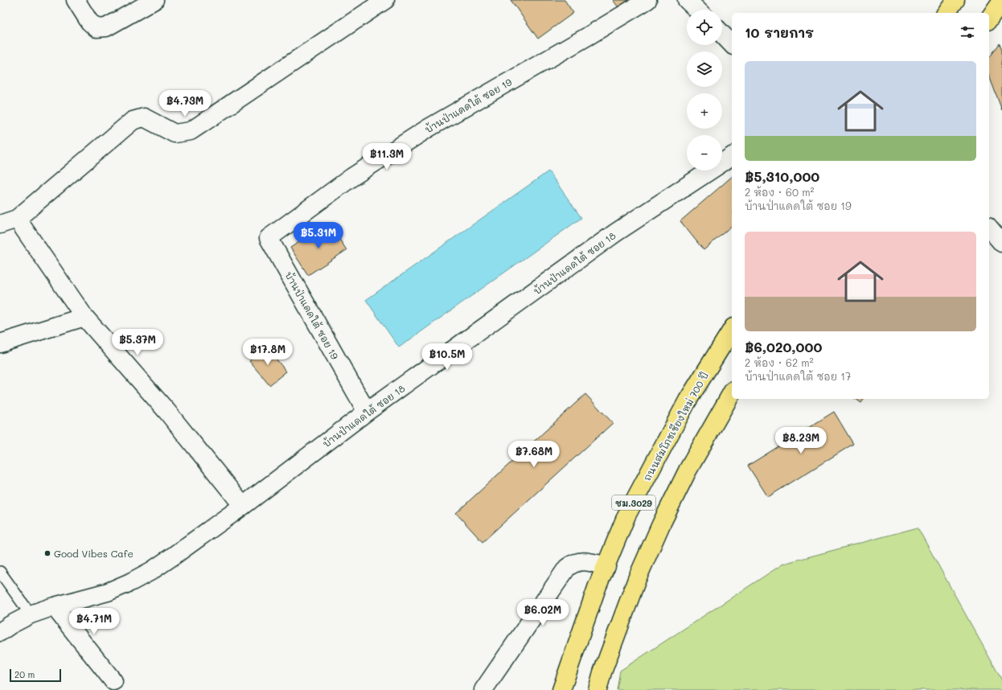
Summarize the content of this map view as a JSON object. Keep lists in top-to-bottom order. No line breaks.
{"streets":{"main road":["ถนนสมโภชเชียงใหม่ 700 ปี","ชม.3029"],"street":["บ้านป่าแดดใต้ ซอย 19","บ้านป่าแดดใต้ ซอย 18"]},"crossings":[["บ้านป่าแดดใต้ ซอย 19","บ้านป่าแดดใต้ ซอย 18"]],"places":["Good Vibes Cafe"],"scale_bar":"20 m","page":{"map_buttons":["+","−"],"heading":"10 รายการ","list":[{"name":"฿5,310,000","note":"2 ห้อง · 60 m² · บ้านป่าแดดใต้ ซอย 19"},{"name":"฿6,020,000","note":"2 ห้อง · 62 m² · บ้านป่าแดดใต้ ซอย 17"}],"price":["฿4.73M","฿11.3M","฿5.31M","฿5.37M","฿17.8M","฿10.5M","฿8.23M","฿7.68M","฿6.02M","฿4.71M"],"scale":"20 m"}}
